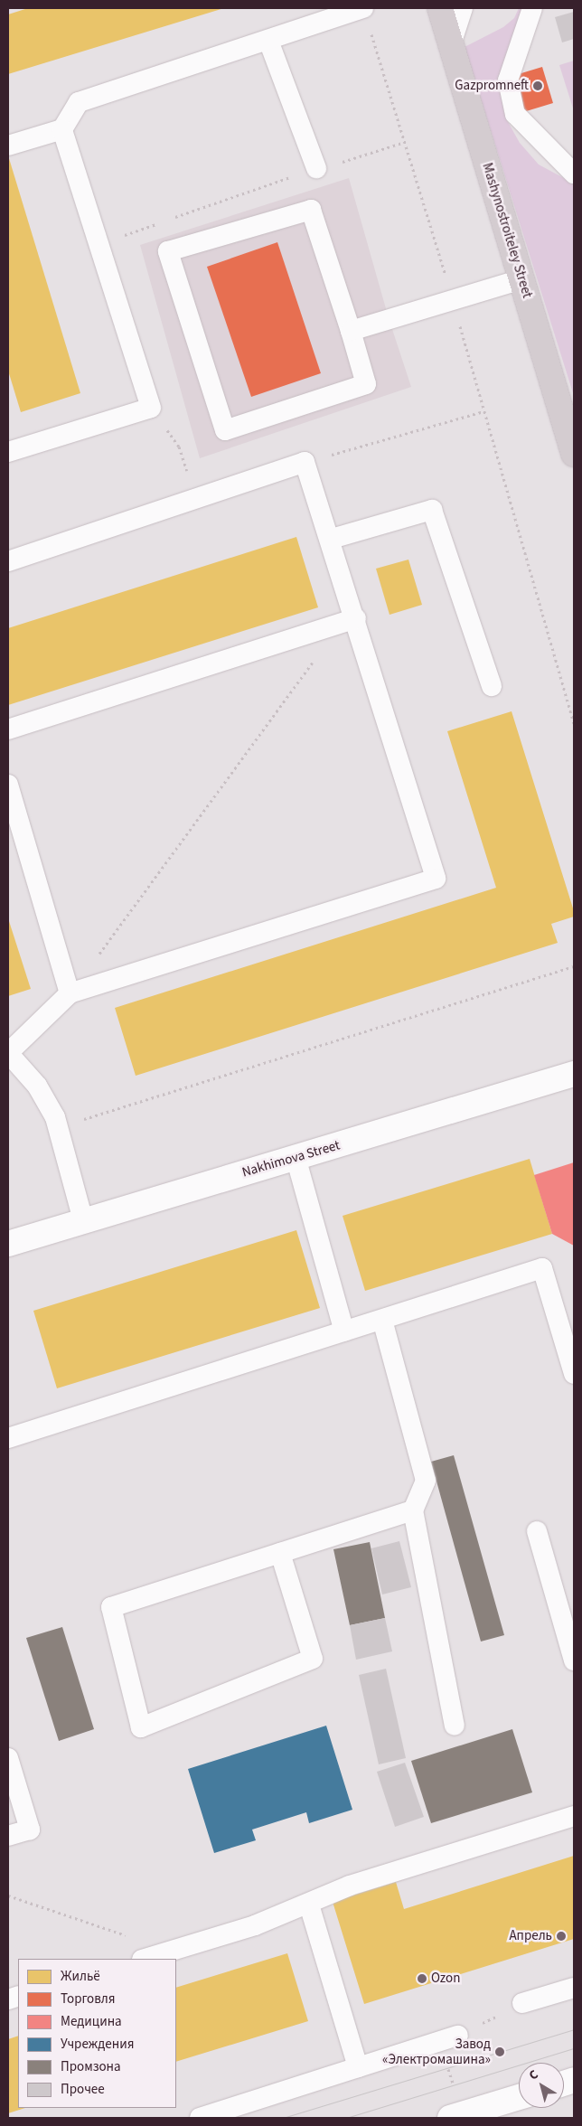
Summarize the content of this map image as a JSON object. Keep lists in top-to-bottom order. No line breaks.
{"streets":{"main road":["Mashynostroiteley Street"],"street":["Nakhimova Street"]},"places":["Gazpromneft","Апрель","Ozon","Завод «Электромашина»"],"legend":["Жильё","Торговля","Медицина","Учреждения","Промзона","Прочее"],"north":"top left"}
